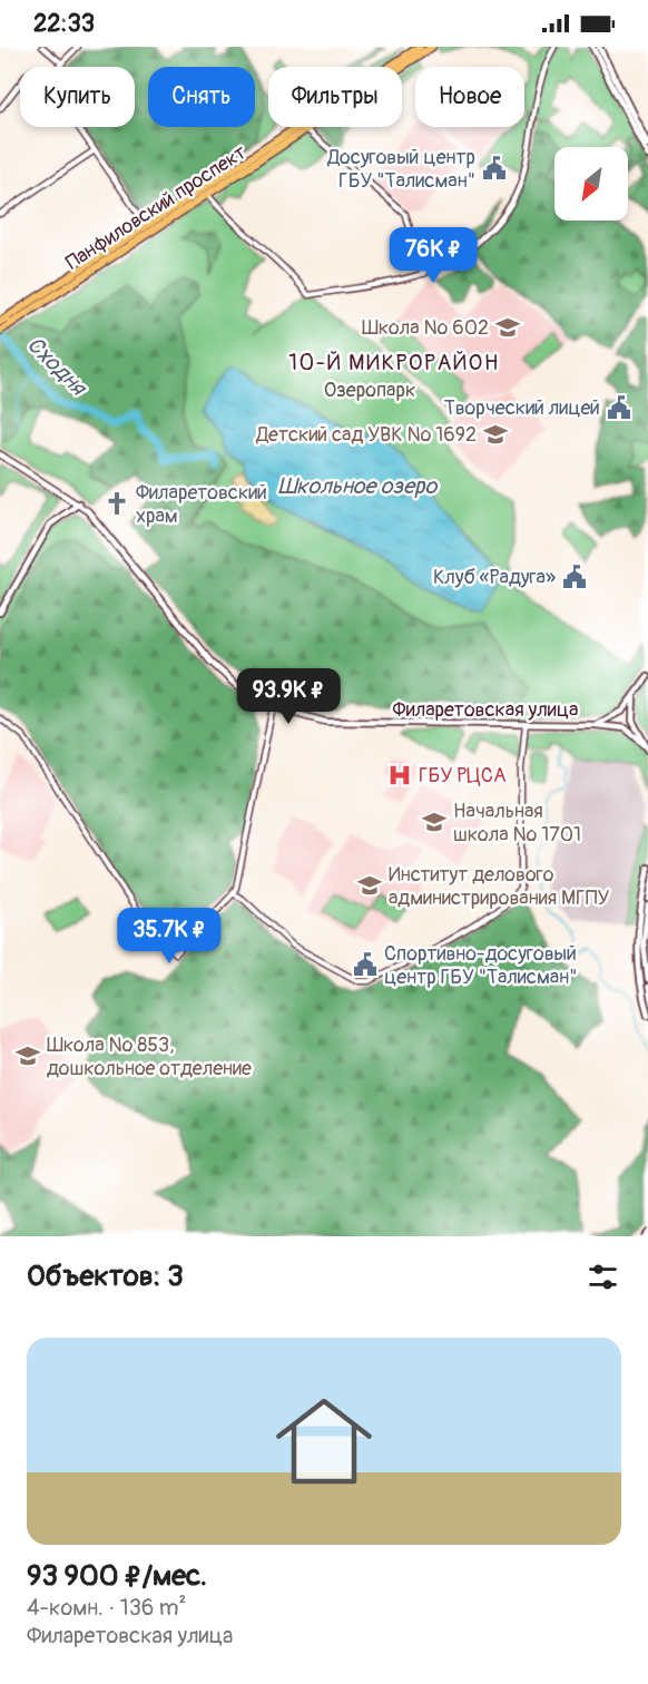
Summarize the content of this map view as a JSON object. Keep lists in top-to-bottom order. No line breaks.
{"streets":{"main road":["Панфиловский проспект"],"street":["Филаретовская улица"]},"districts":["10-Й МИКРОРАЙОН"],"water":["Сходня","Школьное озеро"],"parks":["Озеропарк"],"places":{"public building":["Досуговый центр ГБУ \"Талисман\"","Творческий лицей","Клуб «Радуга»","Спортивно-досуговый центр ГБУ \"Талисман\""],"school or university":["Школа № 602","Детский сад УВК № 1692","Начальная школа № 1701","Институт делового администрирования МГПУ","Школа № 853, дошкольное отделение"],"church":["Филаретовский храм"],"hospital":["ГБУ РЦСА"]},"north":"bottom left","page":{"status":"22:33","chip":["Купить","Снять","Фильтры","Новое"],"price":["76K ₽","93.9K ₽","35.7K ₽"],"heading":"Объектов: 3","list":[{"name":"93 900 ₽/мес.","note":"4-комн. · 136 m² · Филаретовская улица"}]}}
